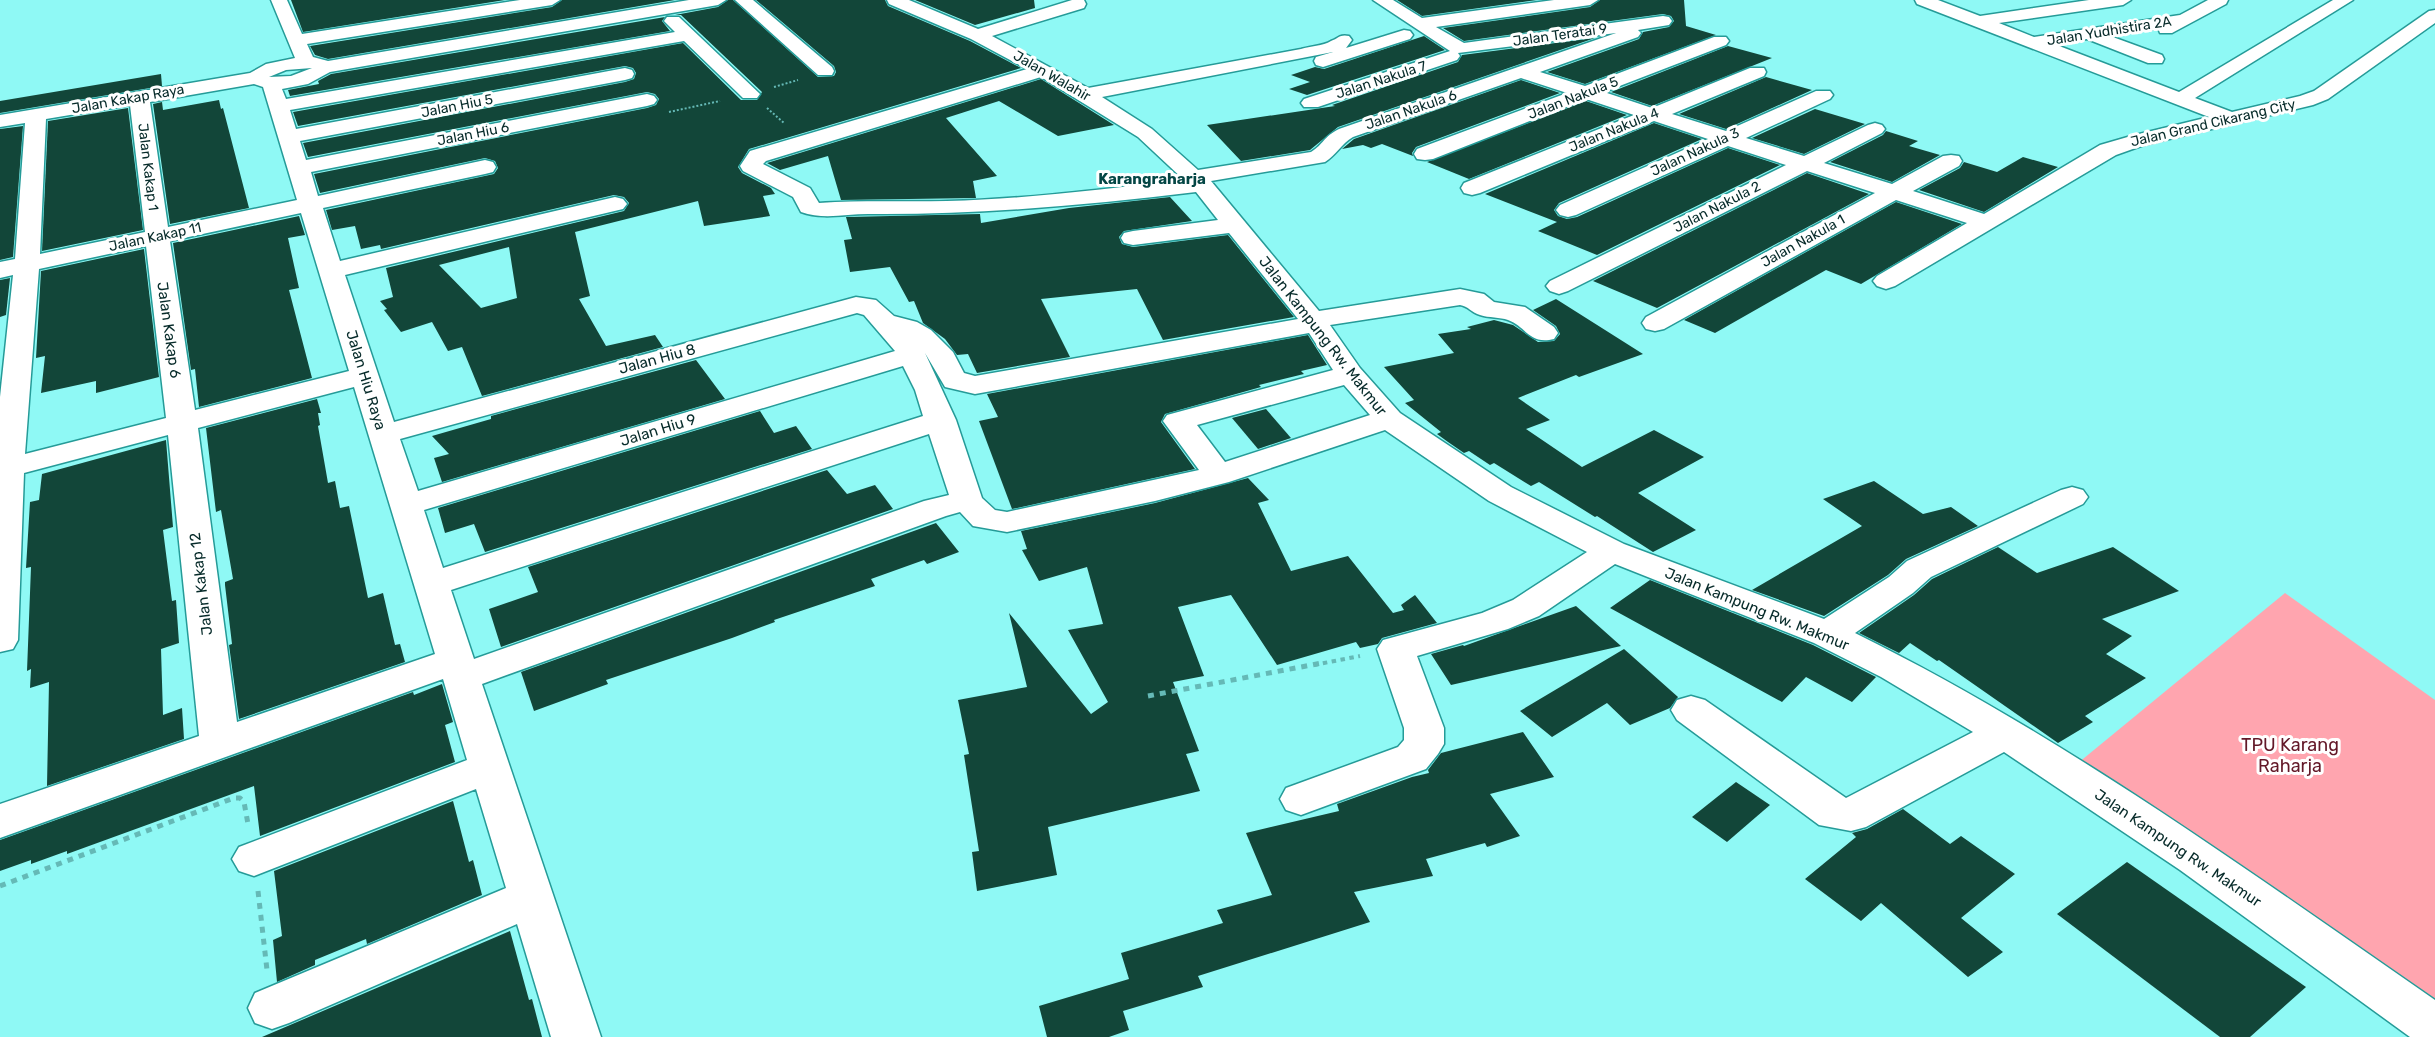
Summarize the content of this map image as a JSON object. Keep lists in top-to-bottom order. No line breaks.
{"streets":{"street":["Jalan Yudhistira 2A","Jalan Teratai 9","Jalan Walahir","Jalan Nakula 7","Jalan Nakula 5","Jalan Kakap Raya","Jalan Hiu 5","Jalan Nakula 6","Jalan Grand Cikarang City","Jalan Nakula 4","Jalan Hiu 6","Jalan Nakula 3","Jalan Kakap 1","Jalan Nakula 2","Jalan Kakap 11","Jalan Nakula 1","Jalan Kakap 6","Jalan Kampung Rw. Makmur","Jalan Hiu 8","Jalan Hiu Raya","Jalan Hiu 9","Jalan Kakap 12"]},"crossings":[["Jalan Teratai 9","Jalan Nakula 7"],["Jalan Walahir","Jalan Nakula 6"],["Jalan Walahir","Jalan Kampung Rw. Makmur"],["Jalan Kakap Raya","Jalan Kakap 1"],["Jalan Kakap Raya","Jalan Hiu Raya"],["Jalan Hiu 5","Jalan Hiu Raya"],["Jalan Nakula 6","Jalan Kampung Rw. Makmur"],["Jalan Hiu 6","Jalan Hiu Raya"],["Jalan Kakap 1","Jalan Kakap 11"],["Jalan Kakap 1","Jalan Kakap 6"],["Jalan Kakap 11","Jalan Kakap 6"],["Jalan Kakap 11","Jalan Hiu Raya"],["Jalan Kakap 6","Jalan Kakap 12"],["Jalan Hiu 8","Jalan Hiu Raya"],["Jalan Hiu 8","Jalan Hiu 9"],["Jalan Hiu Raya","Jalan Hiu 9"]],"districts":["Karangraharja"],"parks":["TPU Karang Raharja"]}
